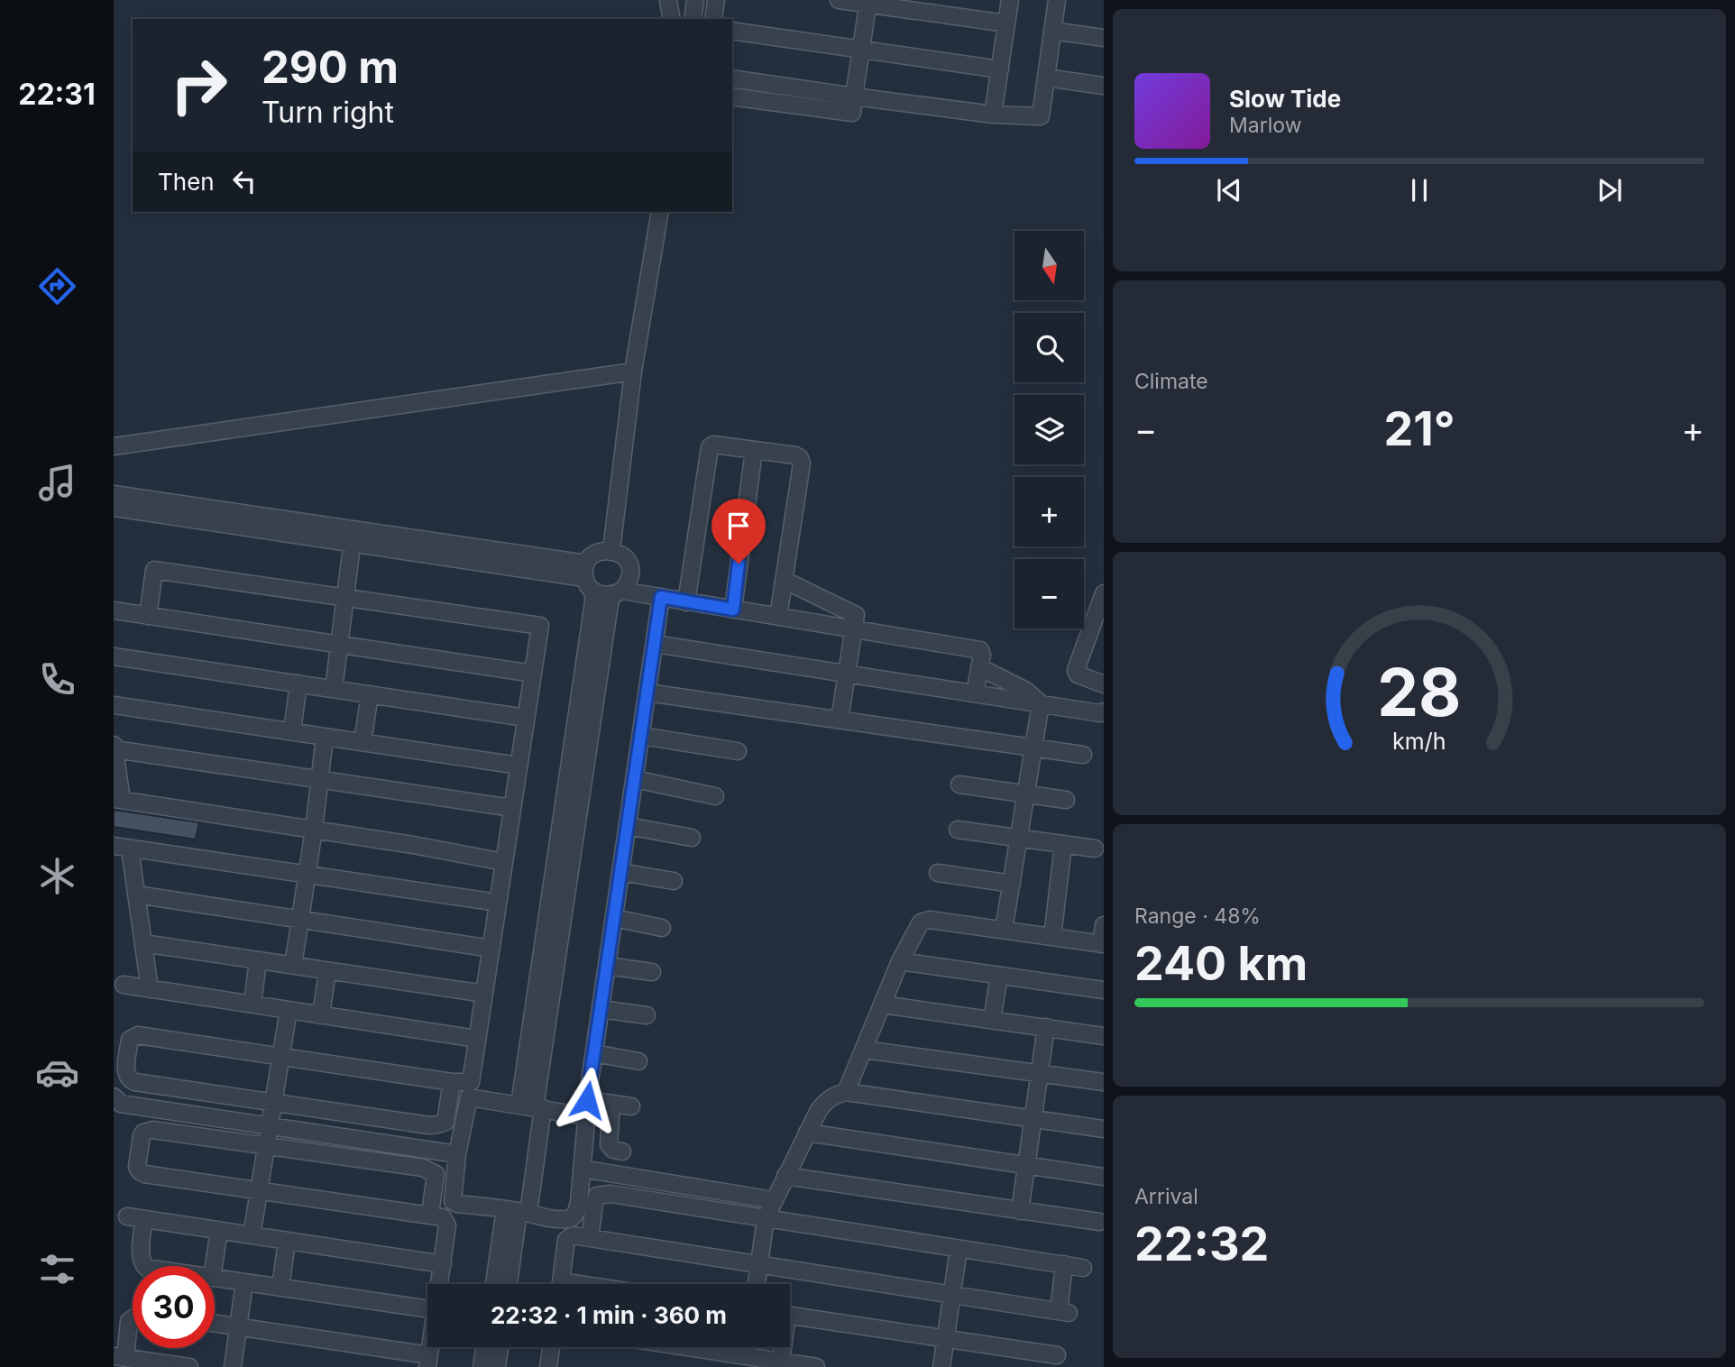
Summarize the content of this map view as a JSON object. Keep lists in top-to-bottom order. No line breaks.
{"north":"bottom","page":{"tabs":"22:31","turn":["290 m","Turn right"],"song":["Slow Tide","Marlow"],"then":"Then","map_buttons":["+","−"],"tile":["Climate",["Range · 48%","240 km"],["Arrival","22:32"]],"heat":["−","21°","+"],"limit":"30","trip":"22:32 · 1 min · 360 m","gauge":["28","km/h"]}}
